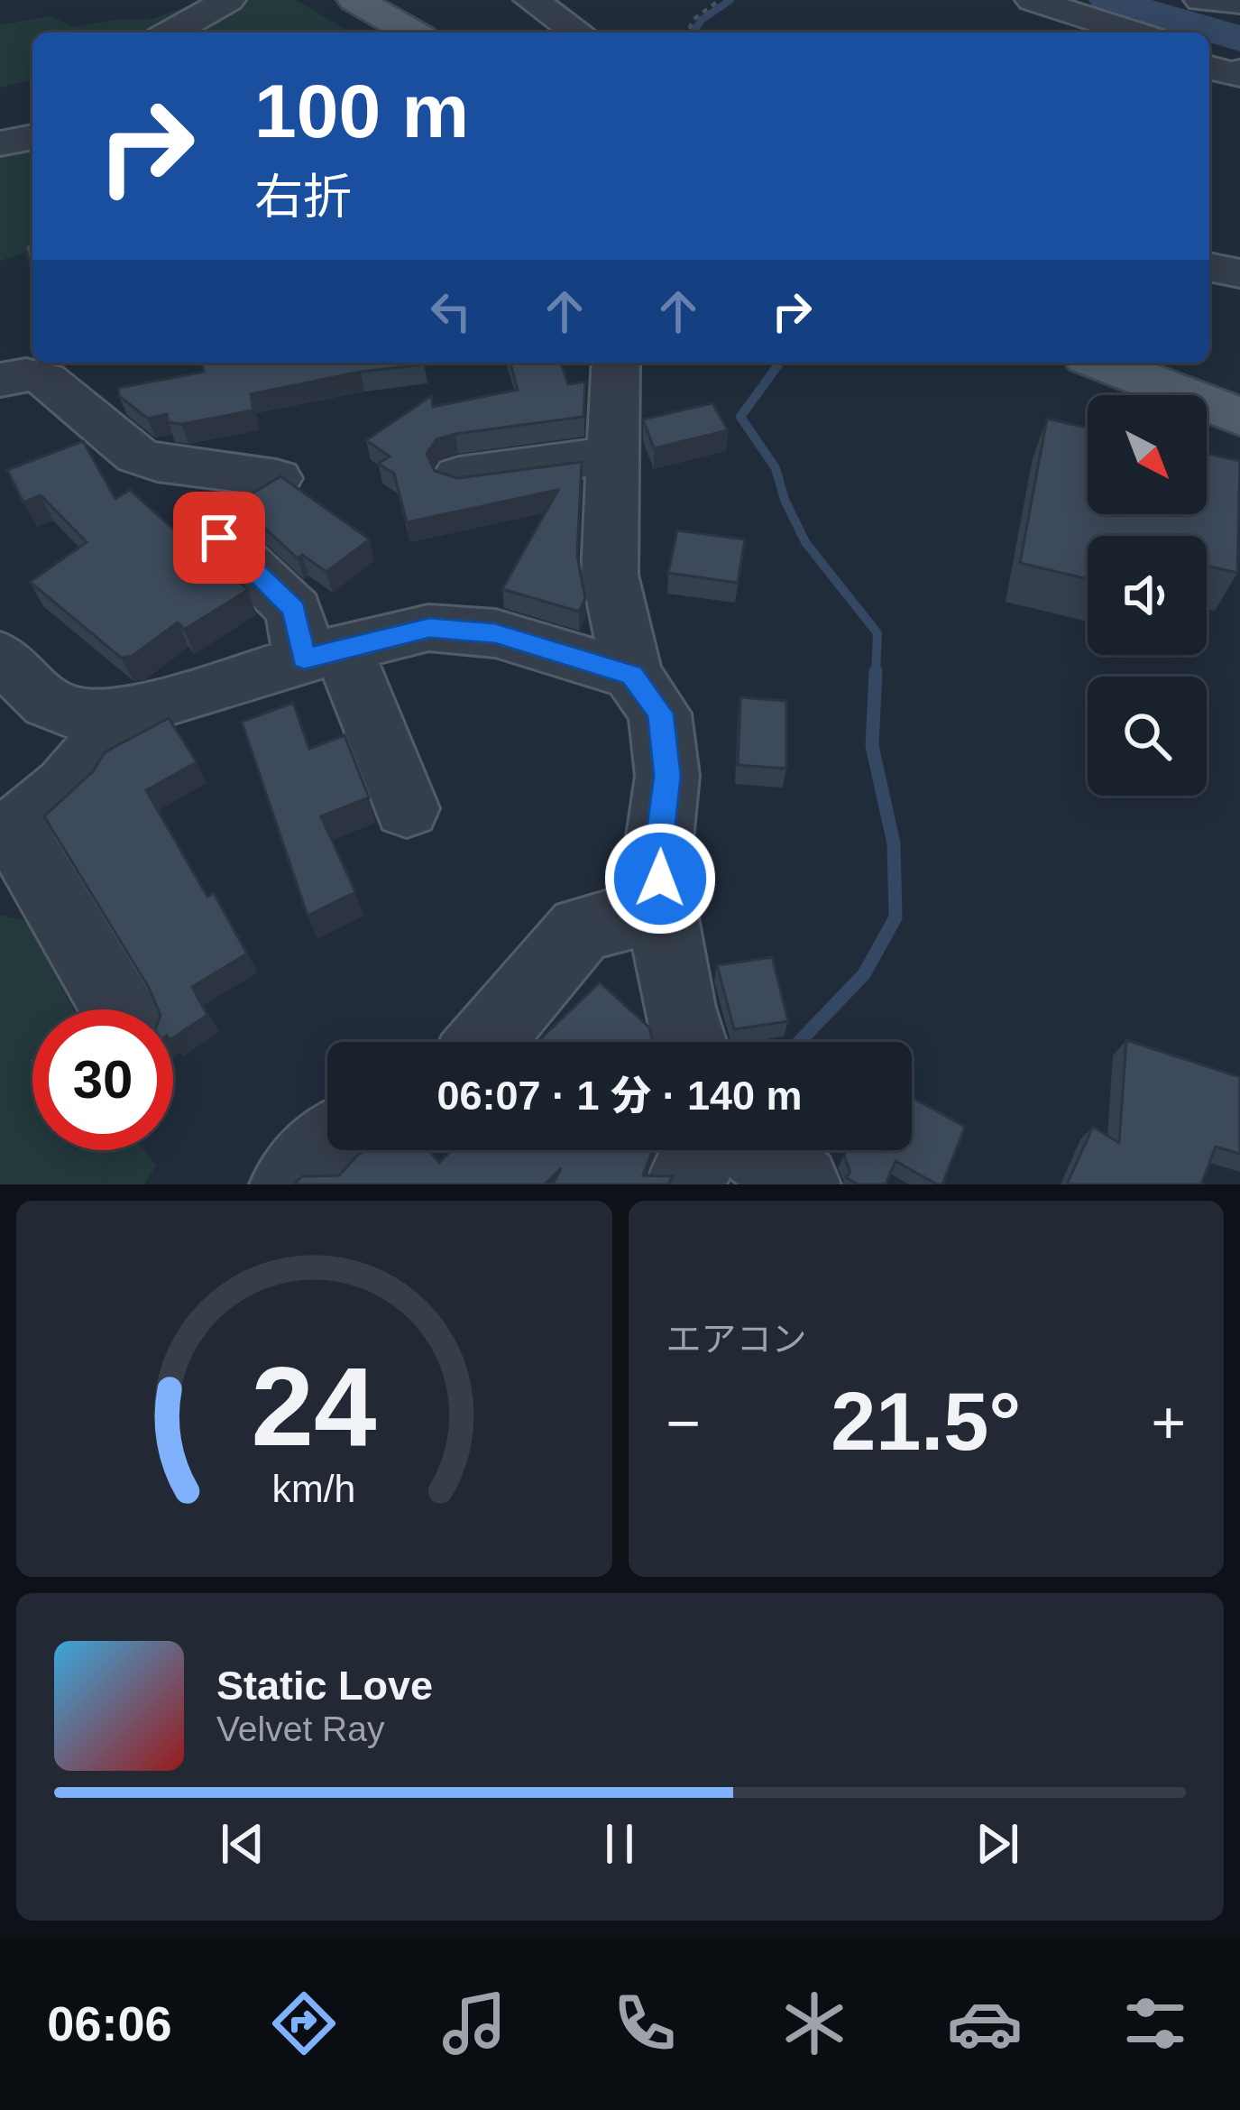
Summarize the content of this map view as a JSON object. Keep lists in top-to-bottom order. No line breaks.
{"north":"bottom right","page":{"turn":["100 m","右折"],"limit":"30","trip":"06:07 · 1 分 · 140 m","tile":"エアコン","heat":["−","21.5°","+"],"song":["Static Love","Velvet Ray"],"tabs":"06:06","gauge":["24","km/h"]}}
